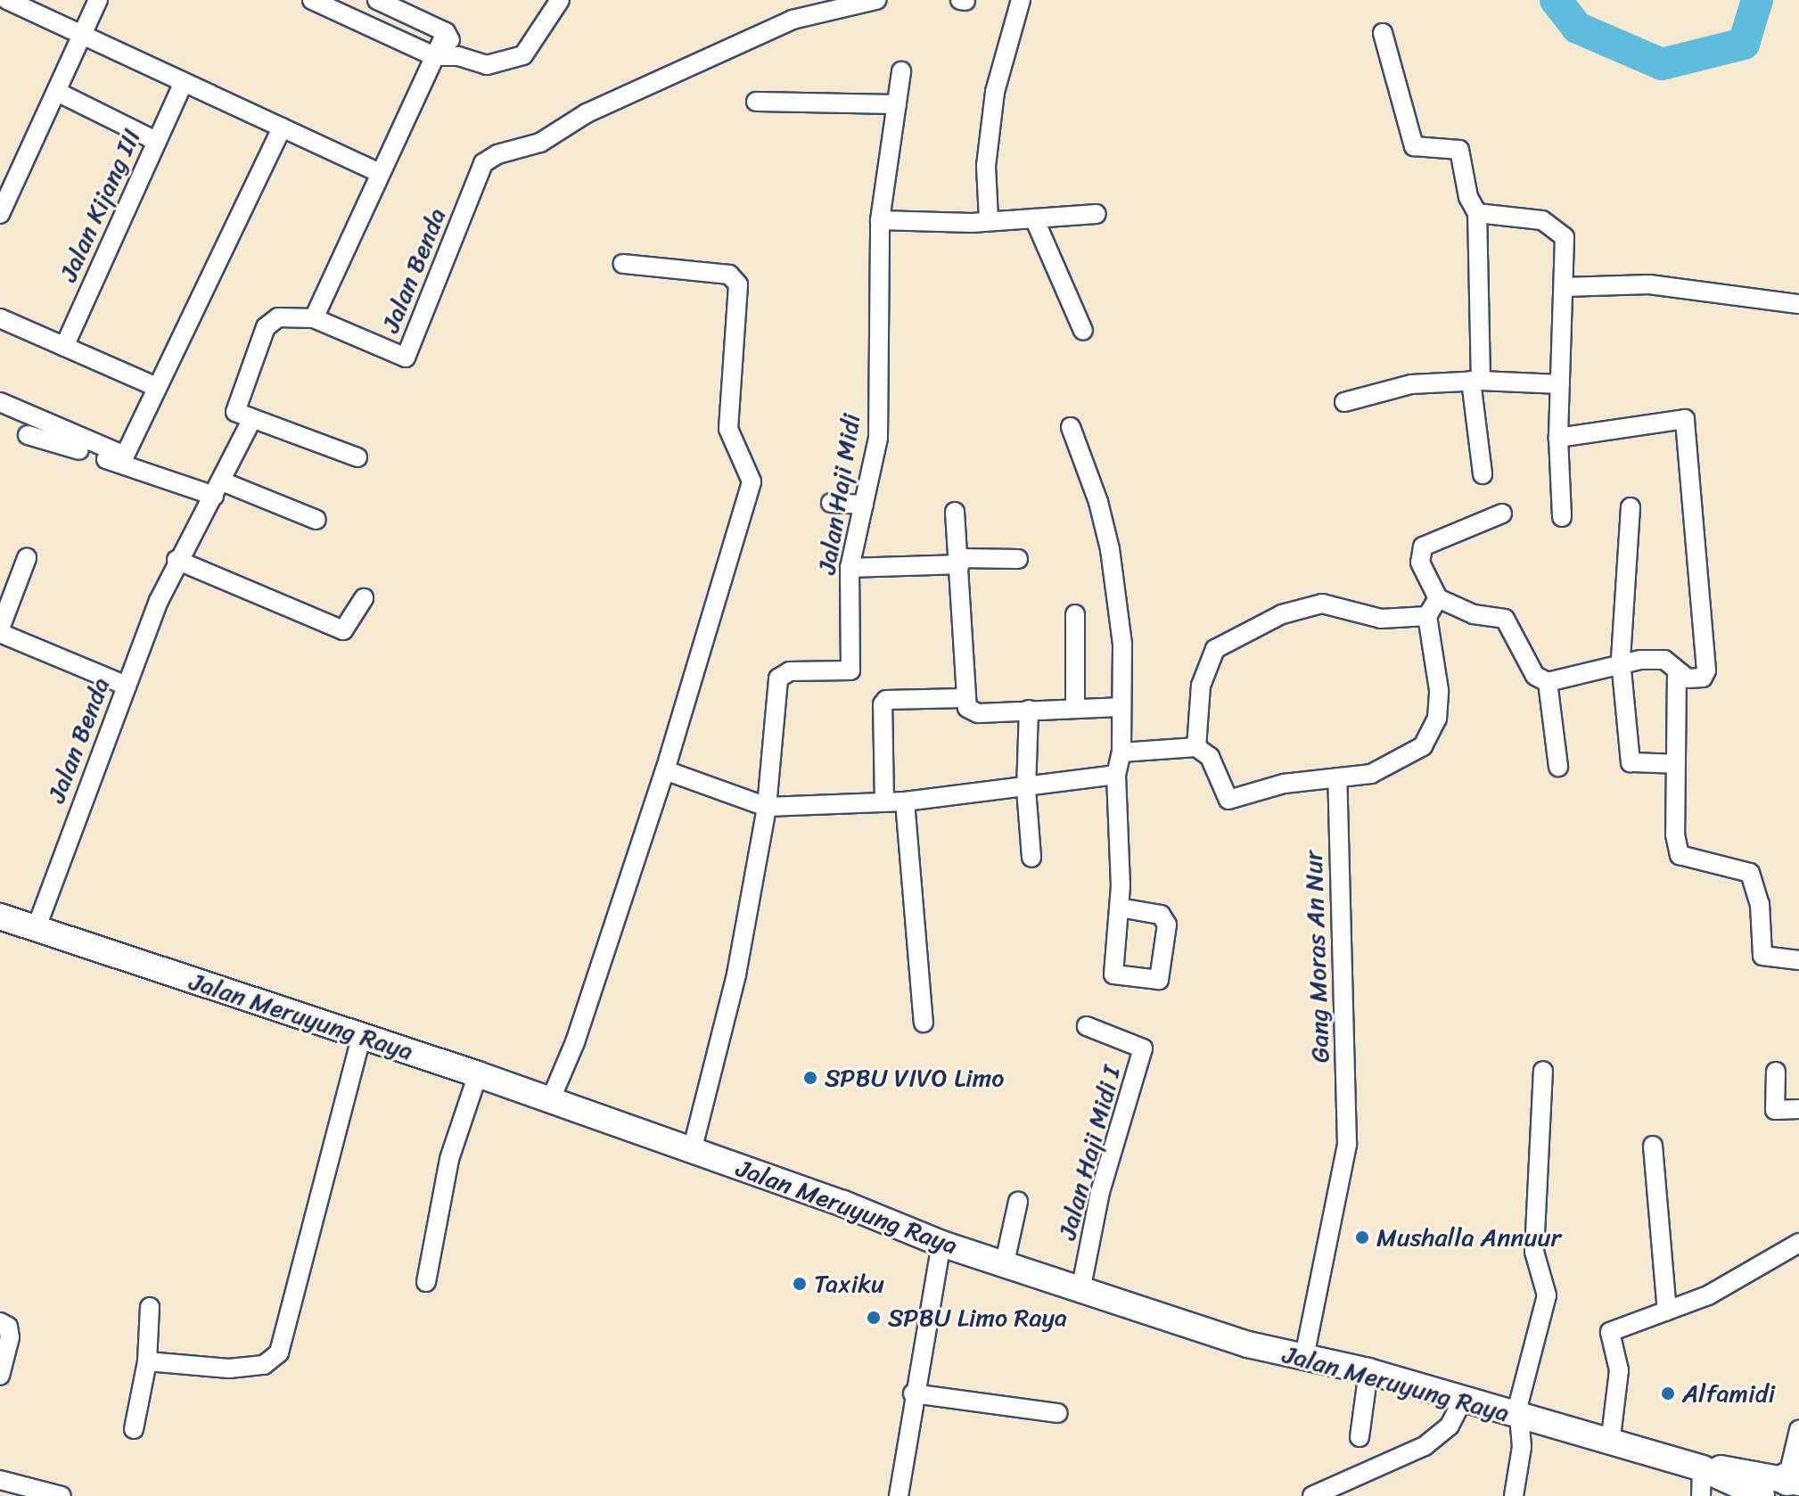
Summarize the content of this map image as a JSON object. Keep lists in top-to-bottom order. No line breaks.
{"streets":{"main road":["Jalan Meruyung Raya"],"street":["Jalan Kijang III","Jalan Benda","Jalan Haji Midi","Gang Moras An Nur","Jalan Haji Midi I"]},"crossings":[["Jalan Benda","Jalan Meruyung Raya"],["Jalan Haji Midi","Jalan Meruyung Raya"],["Gang Moras An Nur","Jalan Meruyung Raya"],["Jalan Meruyung Raya","Jalan Haji Midi I"]],"places":["SPBU VIVO Limo","Mushalla Annuur","Taxiku","SPBU Limo Raya","Alfamidi"]}
